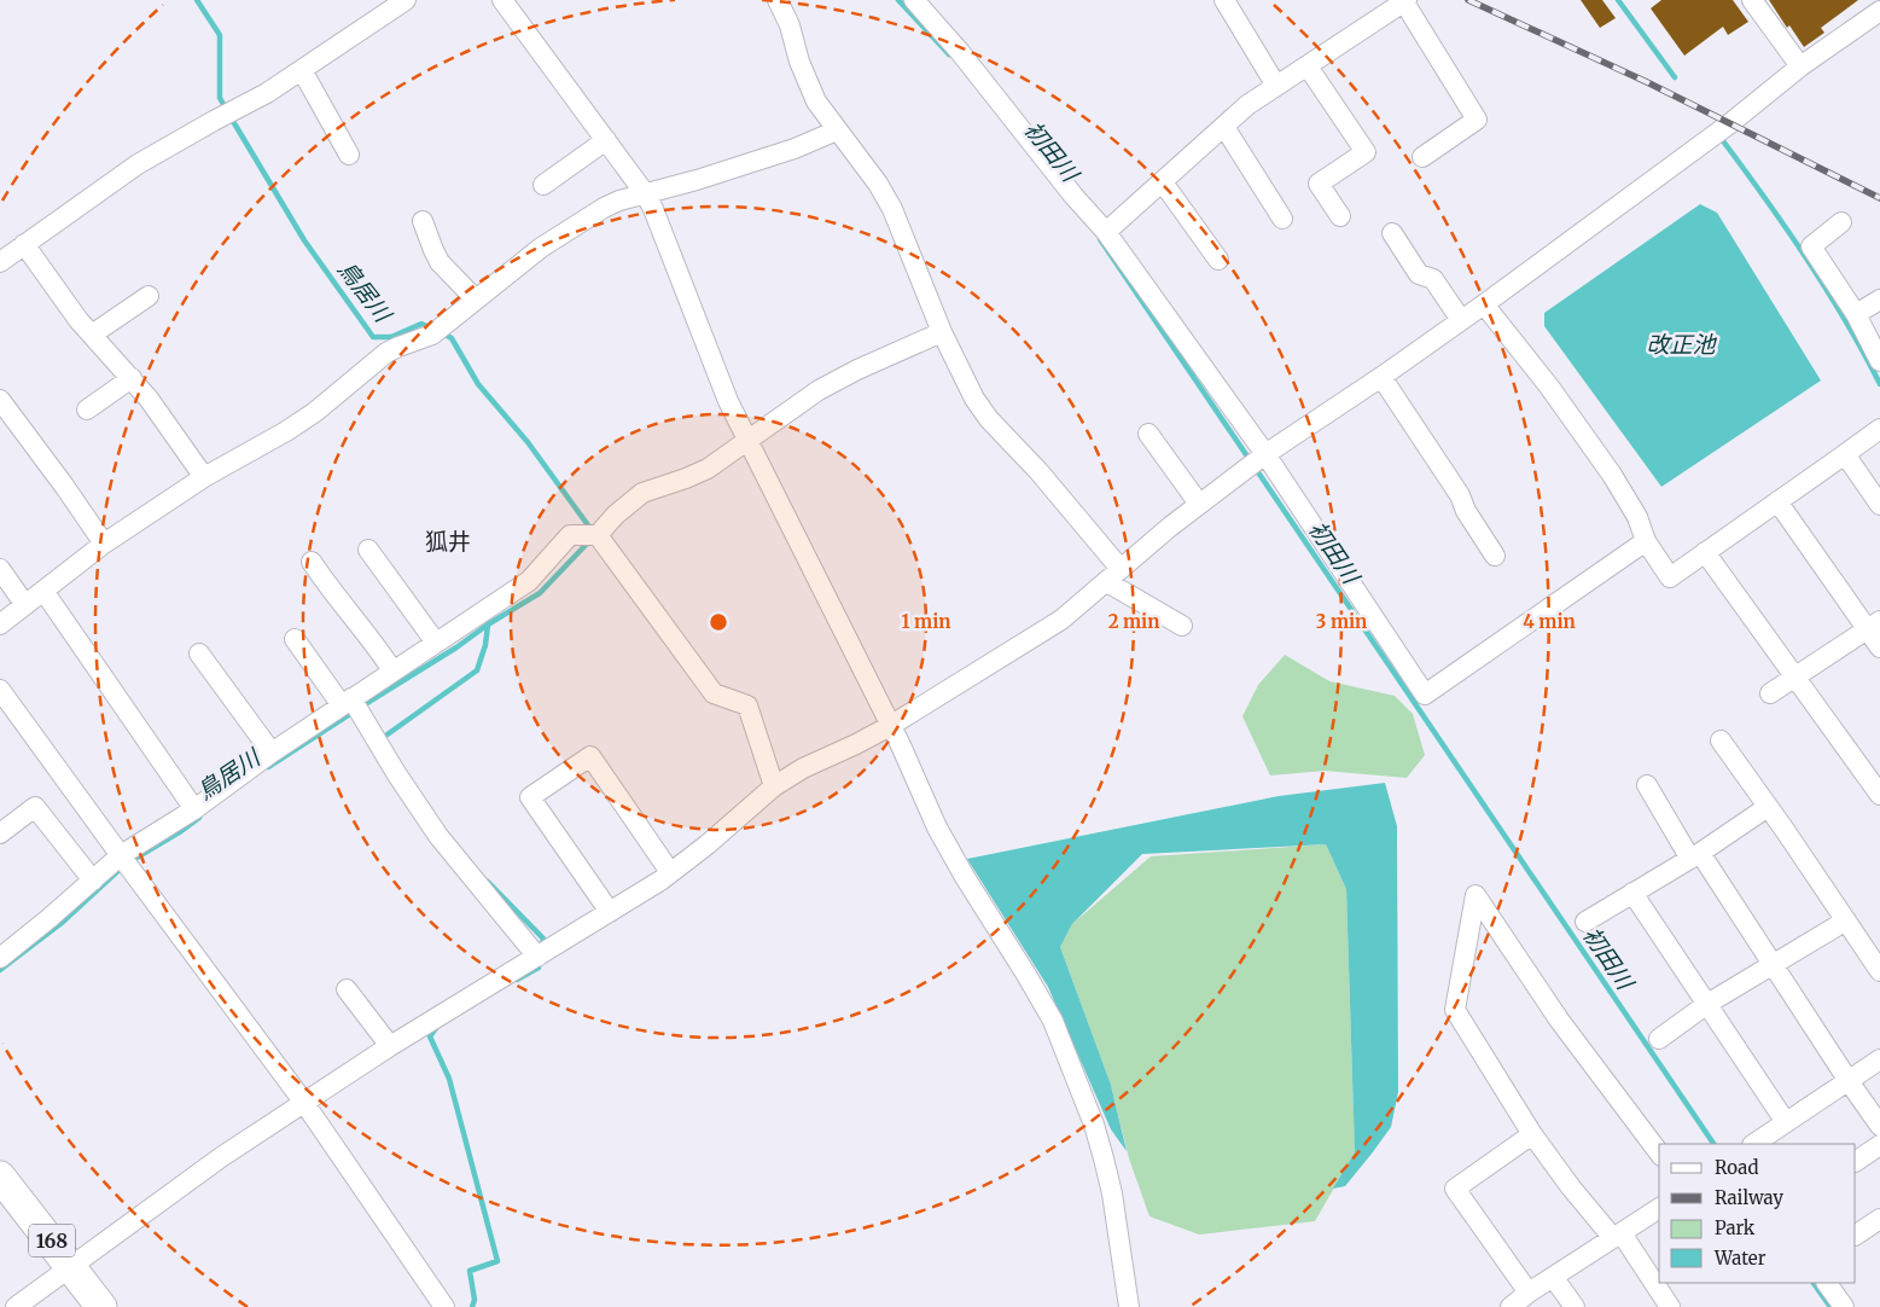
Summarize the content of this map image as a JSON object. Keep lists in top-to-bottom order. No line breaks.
{"streets":{"highway":["168"]},"districts":["狐井"],"water":["初田川","鳥居川","改正池"],"legend":["Road","Railway","Park","Water"],"rings":["1 min","2 min","3 min","4 min"]}
